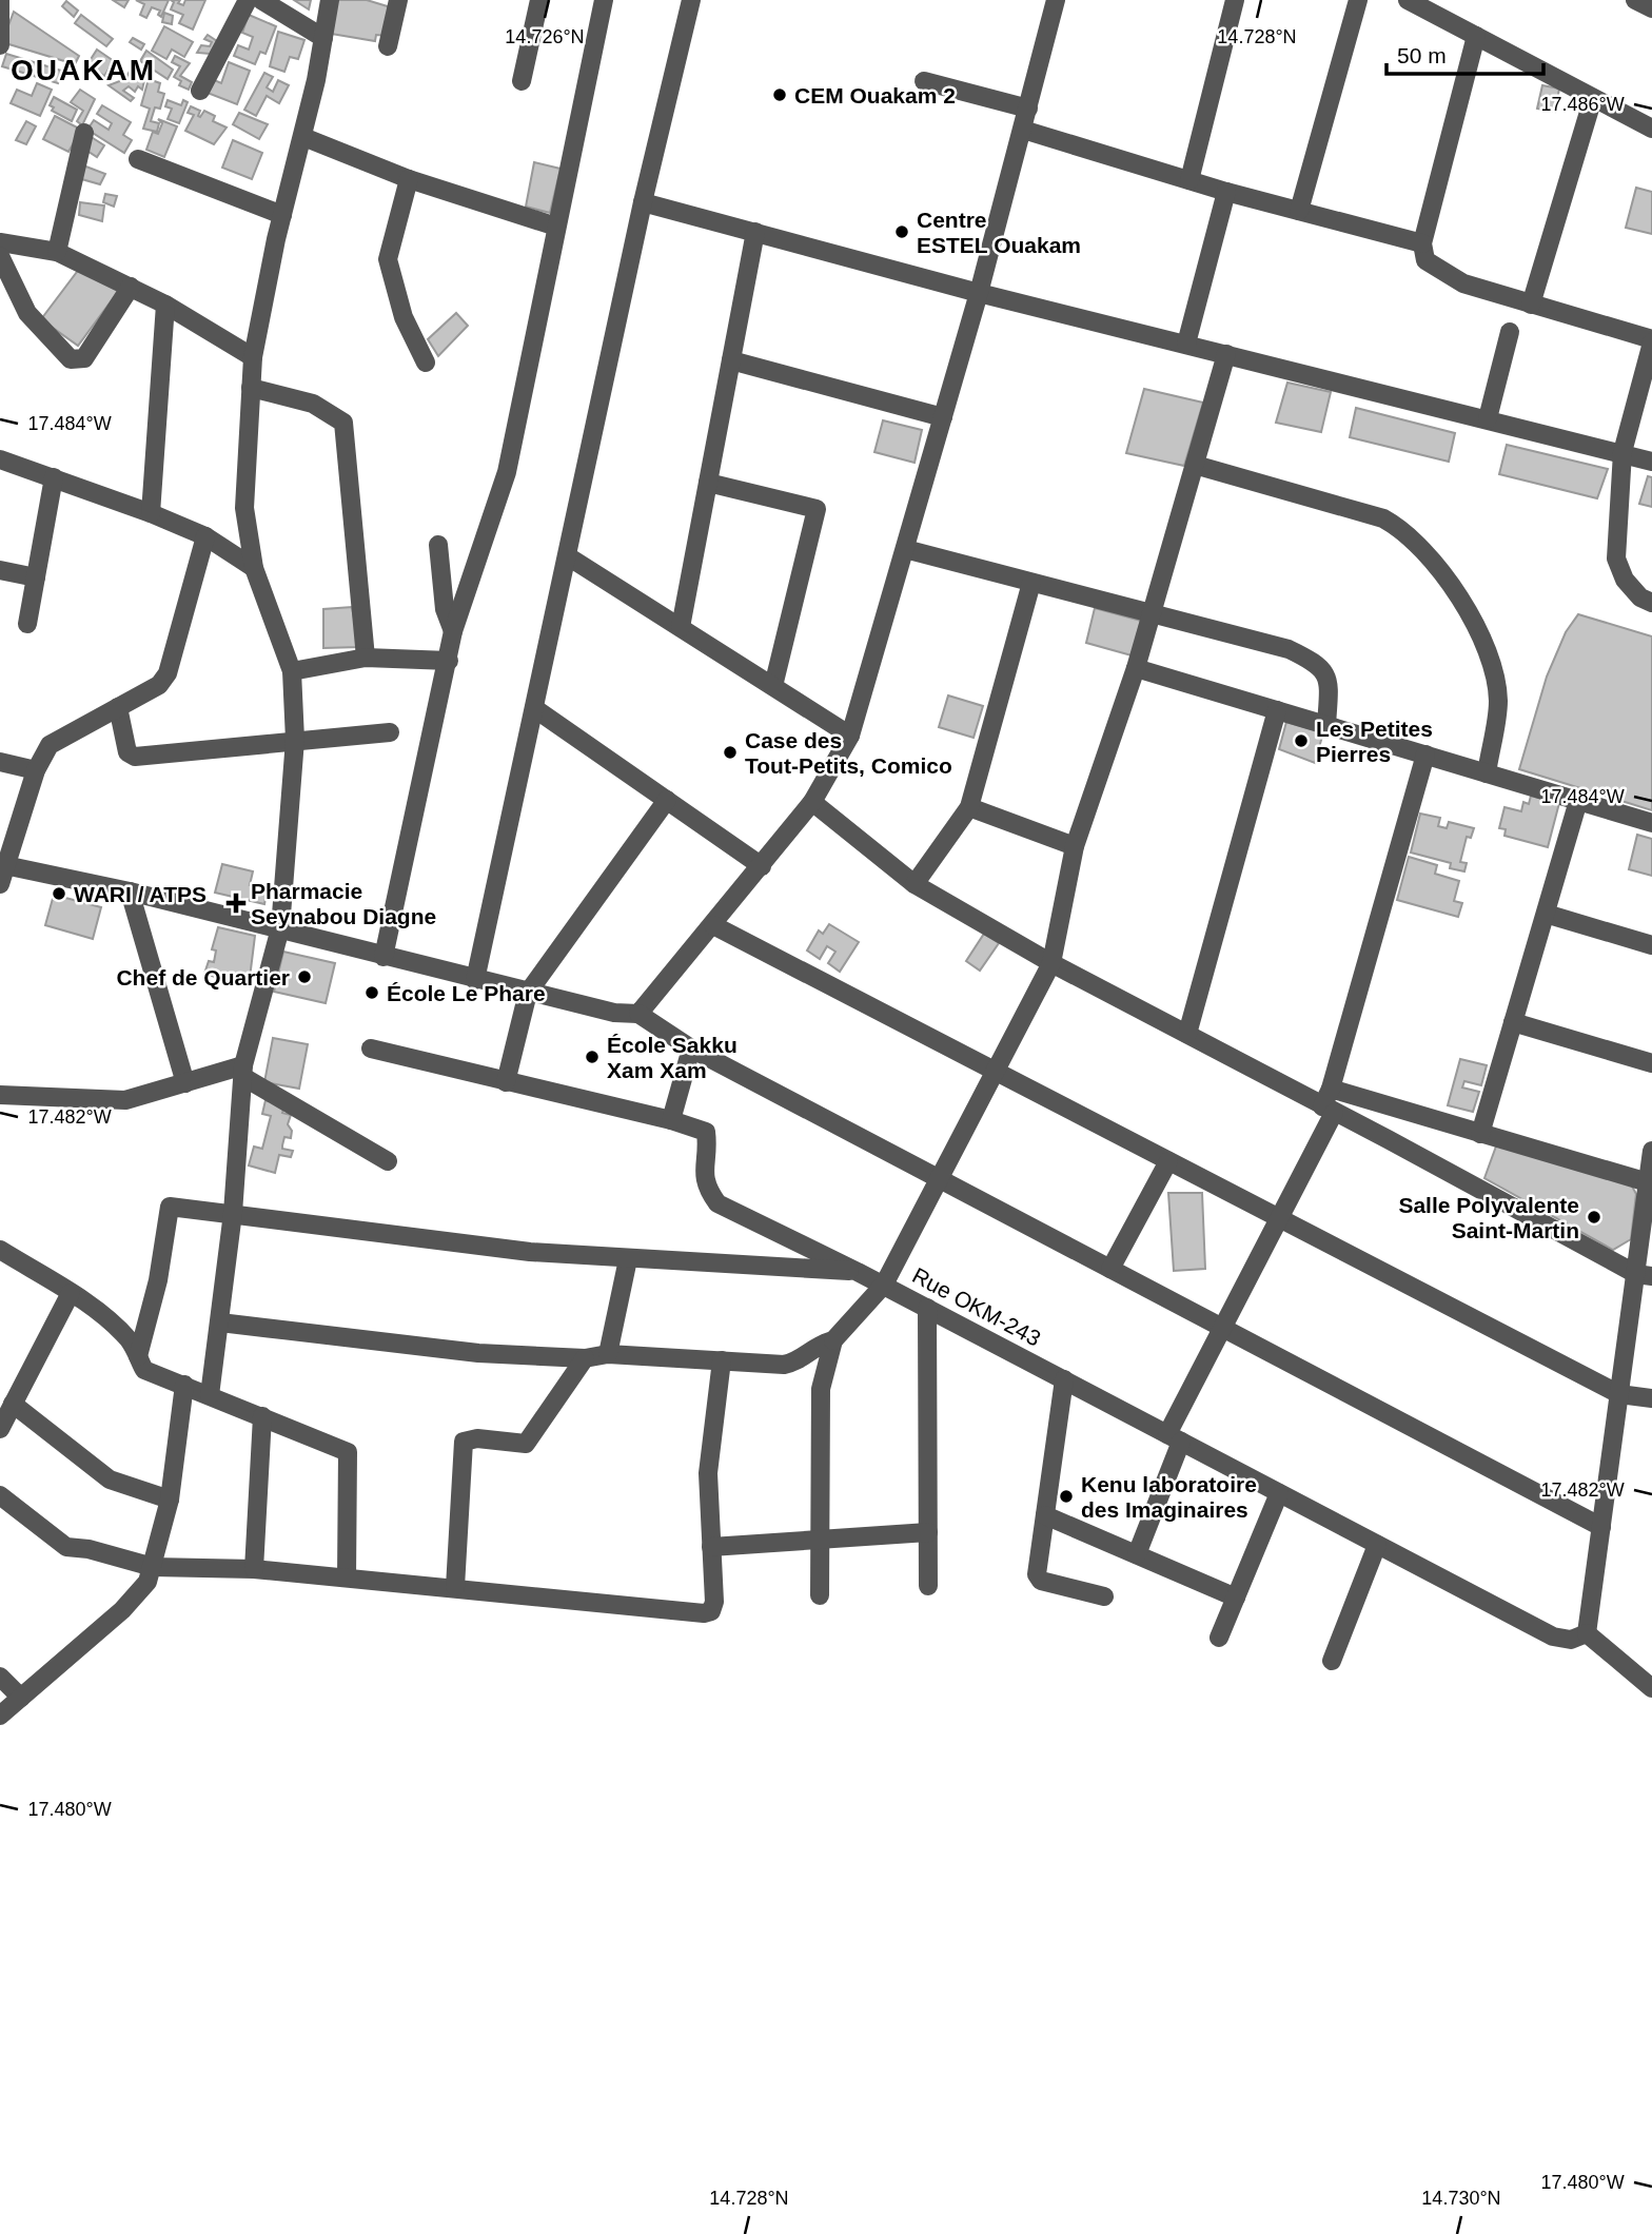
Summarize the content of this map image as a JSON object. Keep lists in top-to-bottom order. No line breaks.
{"streets":{"street":["Rue OKM-243"]},"districts":["OUAKAM"],"places":{"other":["CEM Ouakam 2","Centre ESTEL Ouakam","Les Petites Pierres","Case des Tout-Petits, Comico","WARI / ATPS","Chef de Quartier","École Le Phare","École Sakku Xam Xam","Salle Polyvalente Saint-Martin","Kenu laboratoire des Imaginaires"],"health":["Pharmacie Seynabou Diagne"]},"scale_bar":"50 m","coordinates":["14.726°N","14.728°N","17.486°W","17.484°W","17.482°W","17.480°W","14.730°N"]}
